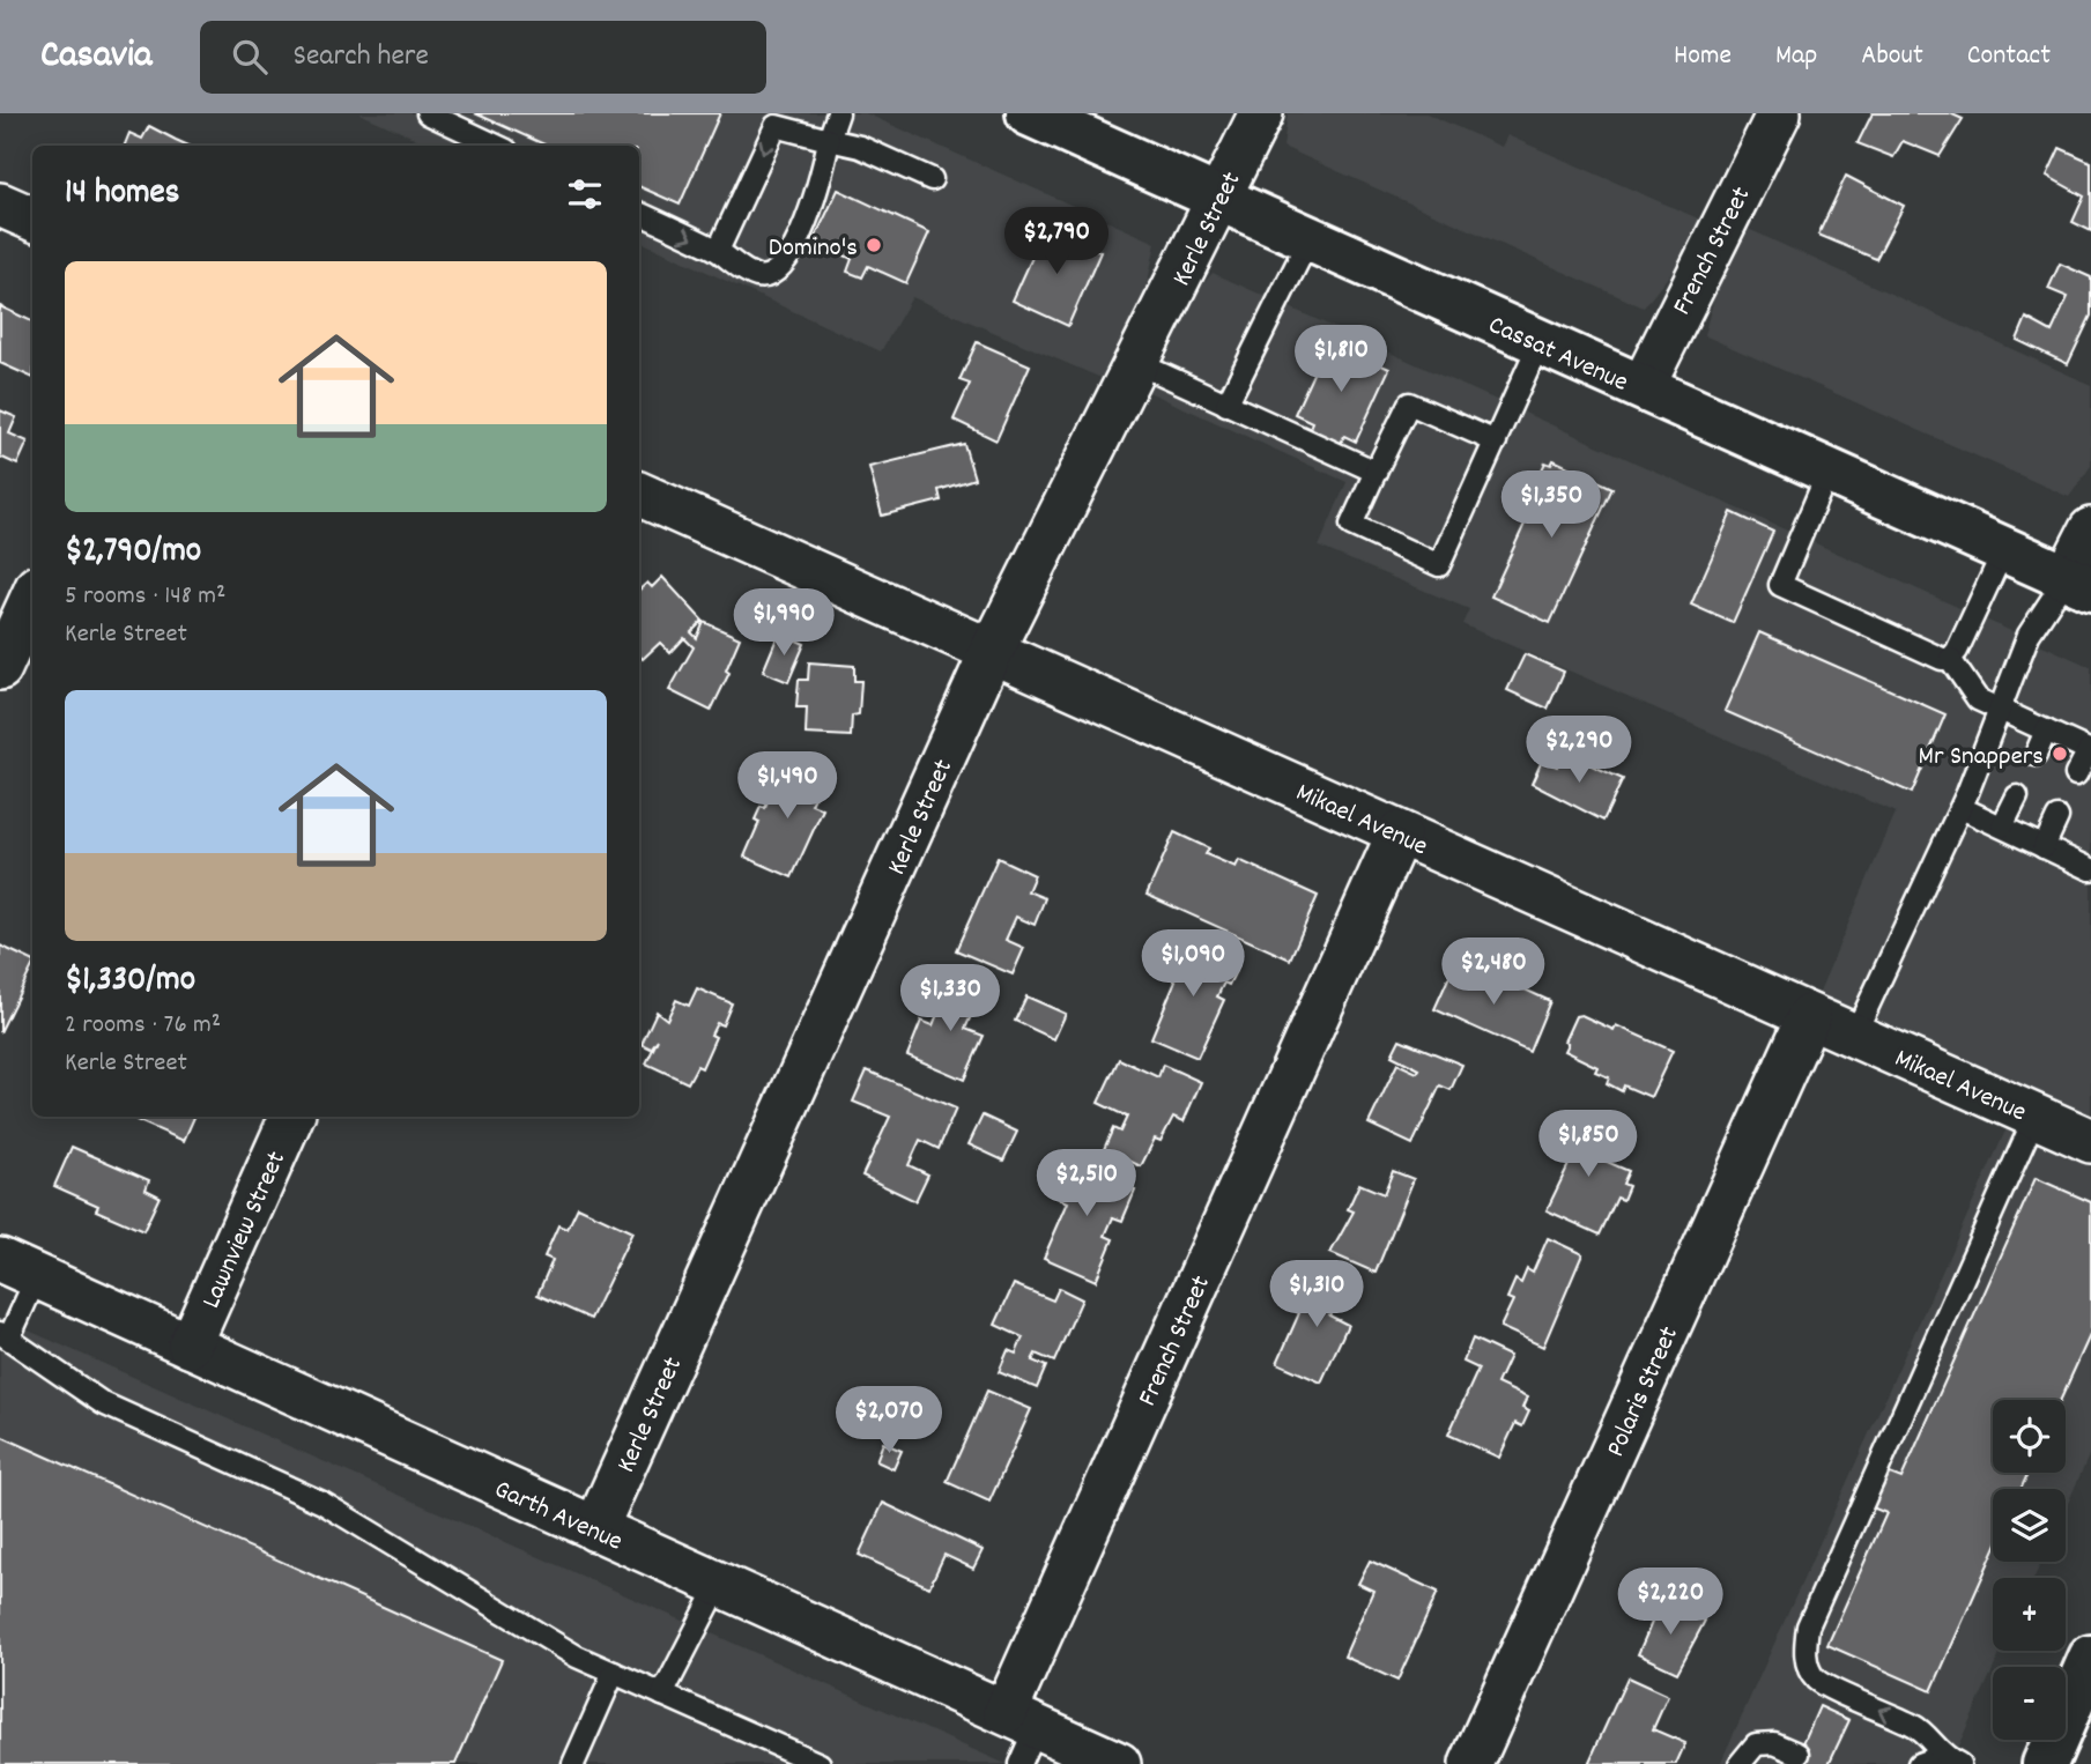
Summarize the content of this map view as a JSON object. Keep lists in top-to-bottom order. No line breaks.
{"streets":{"main road":["Cassat Avenue"],"street":["Kerle Street","French Street","Mikael Avenue","Lawnview Street","Polaris Street","Garth Avenue"]},"crossings":[["Kerle Street","Cassat Avenue"],["Kerle Street","Mikael Avenue"],["Kerle Street","Garth Avenue"],["French Street","Cassat Avenue"],["French Street","Mikael Avenue"],["French Street","Garth Avenue"],["Mikael Avenue","Polaris Street"],["Lawnview Street","Garth Avenue"]],"places":["Domino's","Mr Snappers"],"page":{"header":"Casavia","search":"Search here","nav":["Home","Map","About","Contact"],"heading":"14 homes","price":["$2,790","$1,810","$1,350","$1,990","$2,290","$1,490","$1,090","$2,480","$1,330","$1,850","$2,510","$1,310","$2,070","$2,220"],"list":[{"name":"$2,790/mo","note":"5 rooms · 148 m² · Kerle Street"},{"name":"$1,330/mo","note":"2 rooms · 76 m² · Kerle Street"}],"map_buttons":["+","−"]}}
